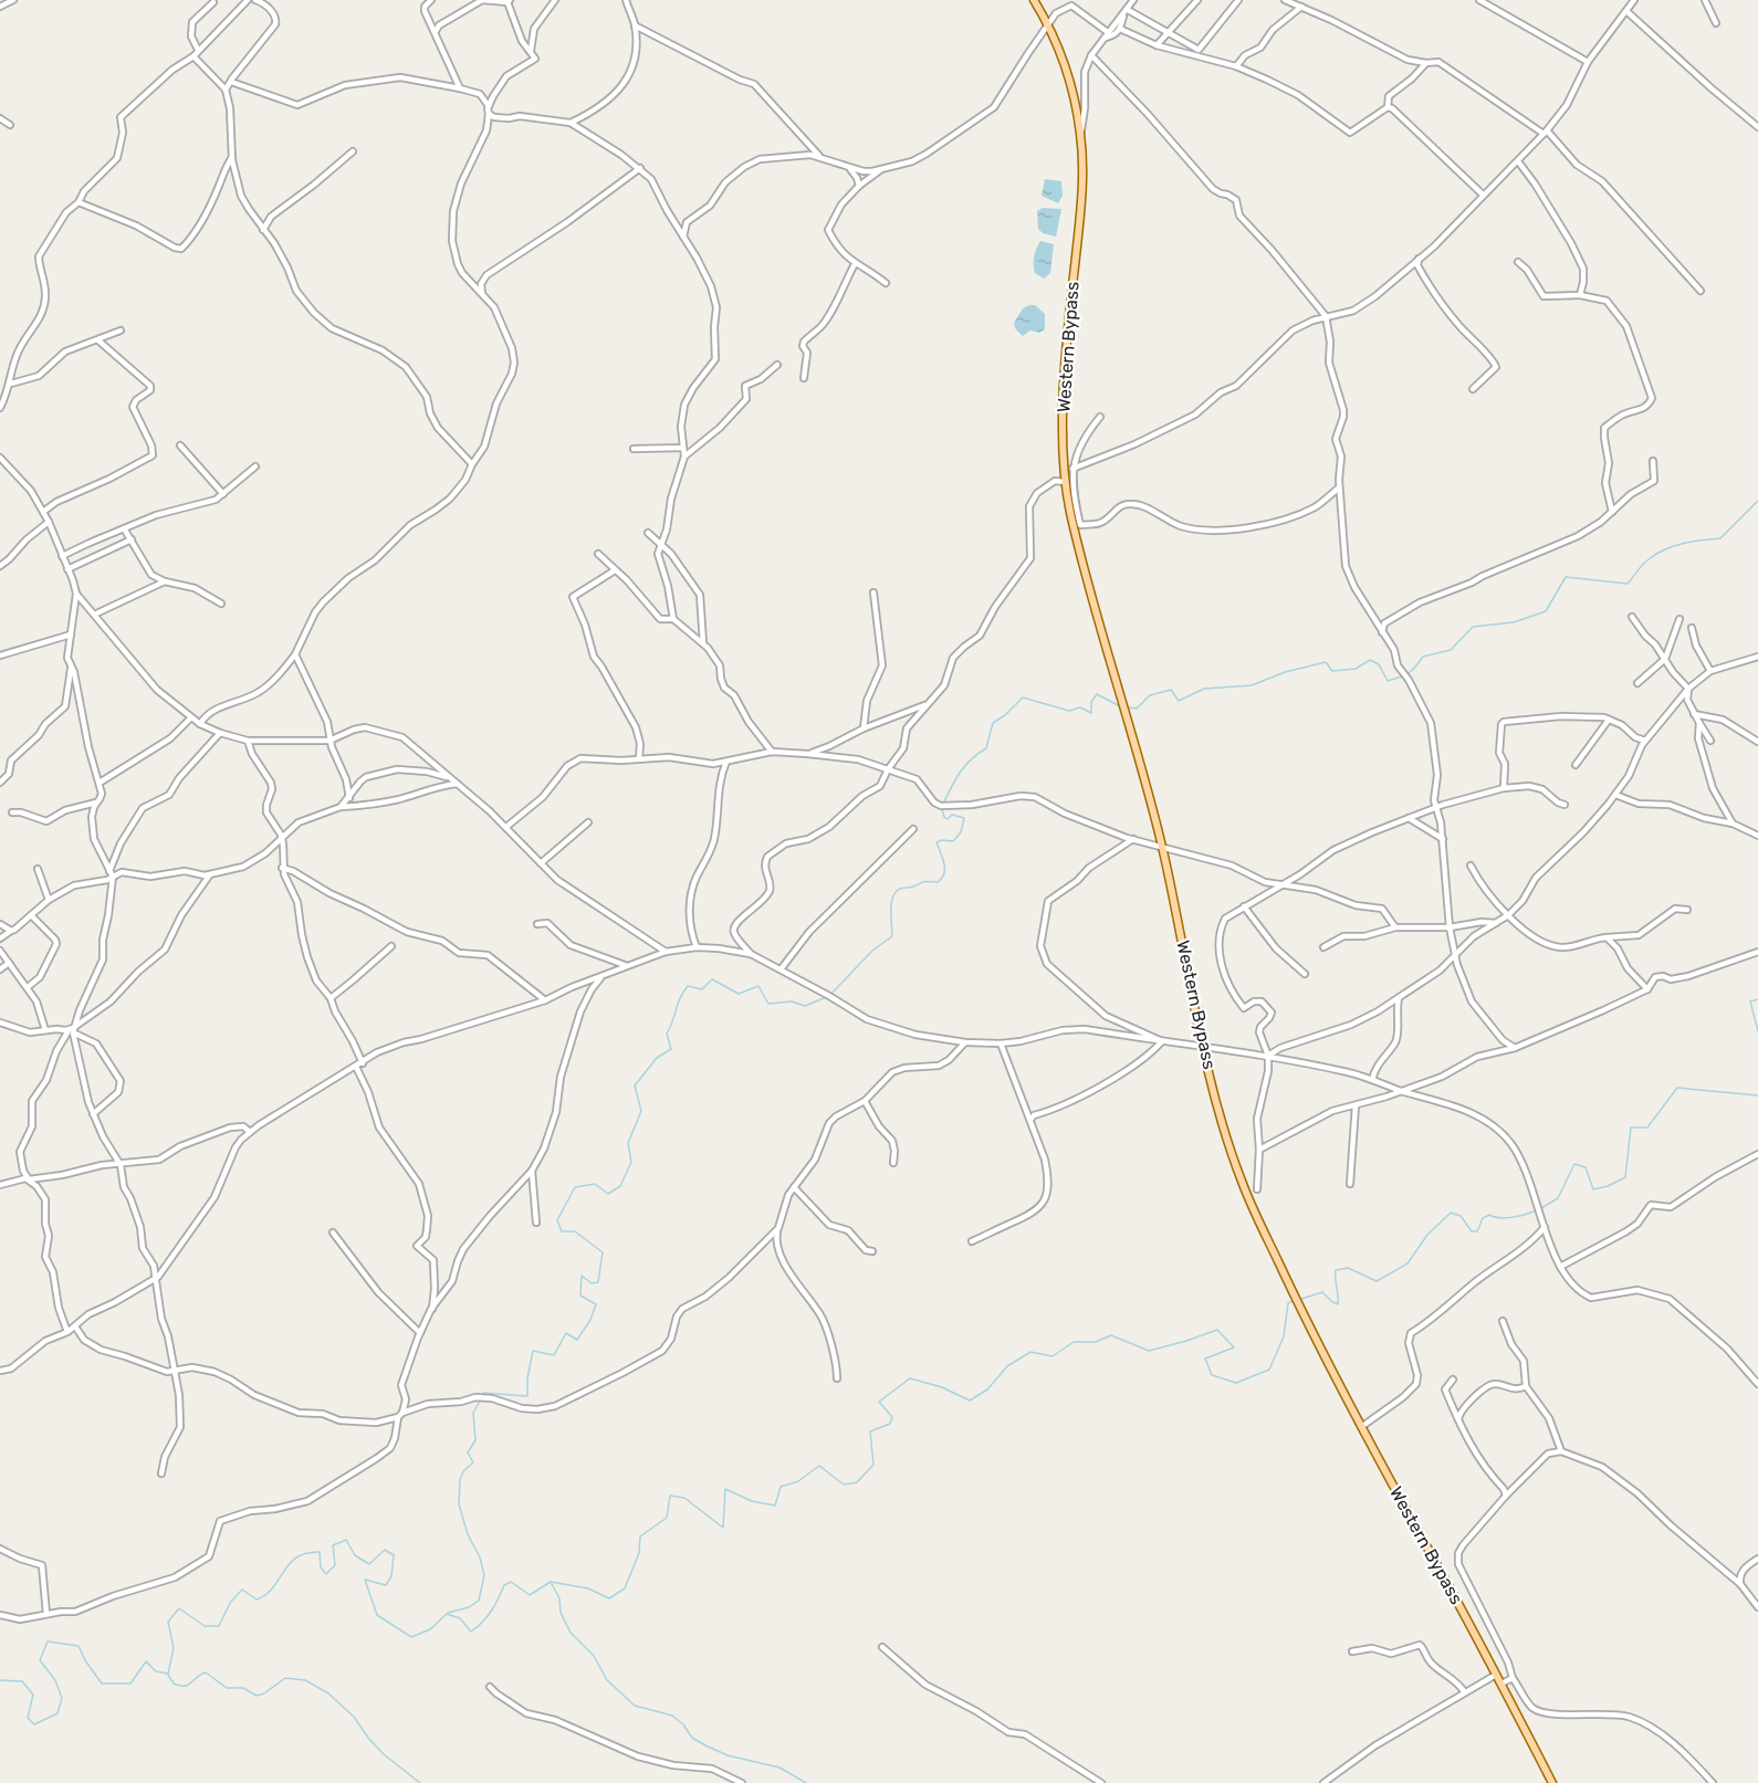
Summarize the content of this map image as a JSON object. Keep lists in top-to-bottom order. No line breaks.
{"streets":{"main road":["Western Bypass"]}}
